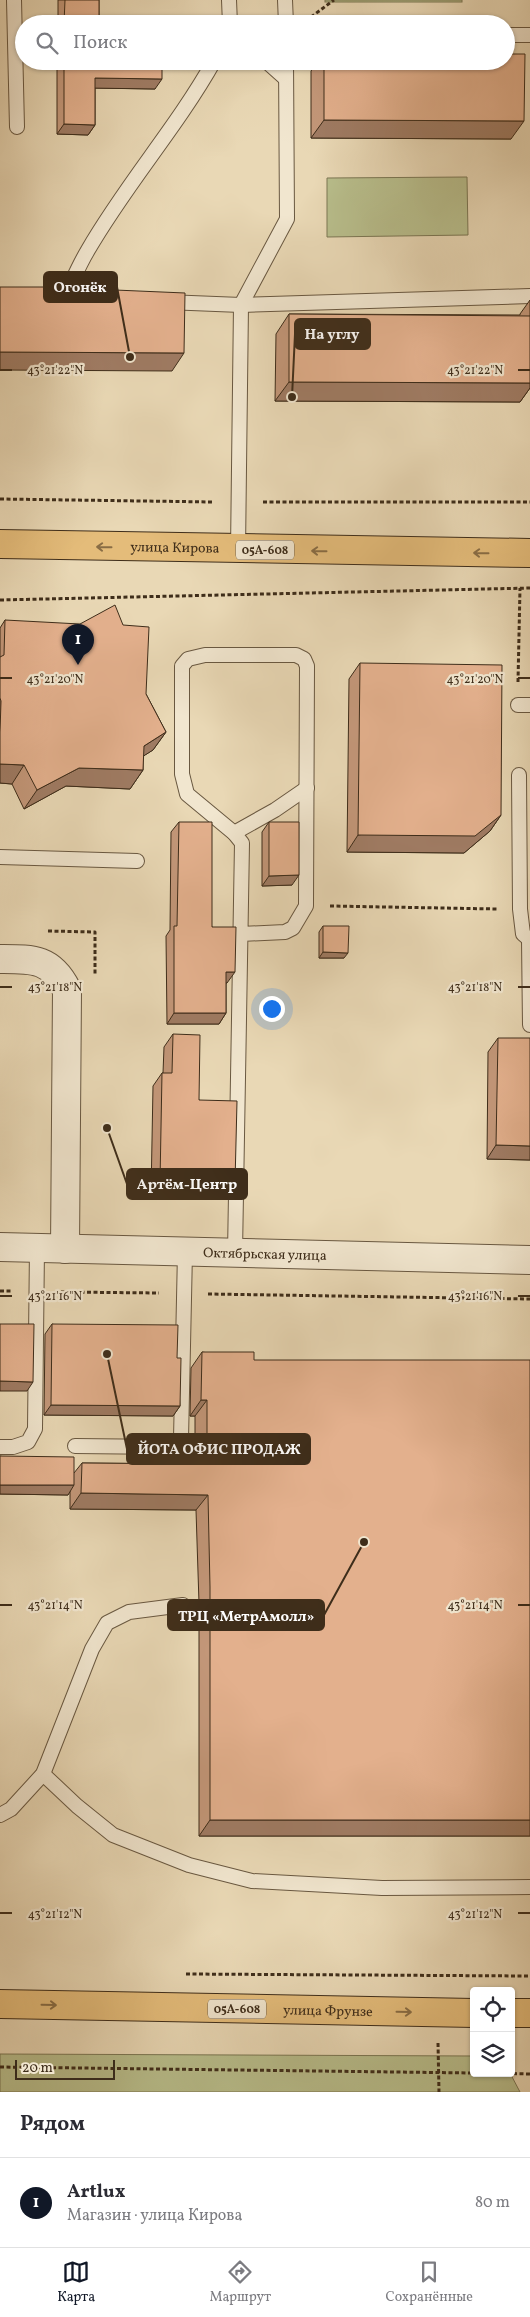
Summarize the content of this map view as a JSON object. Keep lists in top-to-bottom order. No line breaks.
{"streets":{"main road":["улица Кирова","05А-608","улица Фрунзе"],"street":["Октябрьская улица"]},"one_way":["улица Кирова","улица Фрунзе"],"places":["Огонёк","На углу","Артём-Центр","ЙОТА ОФИС ПРОДАЖ","ТРЦ «МетрАмолл»"],"scale_bar":"20 m","page":{"search":"Поиск","pins":"1","scale":"20 m","heading":"Рядом","list":[{"mark":"1","name":"Artlux","note":"Магазин · улица Кирова","value":"80 m"}],"nav":["Карта","Маршрут","Сохранённые"]},"coordinates":["43°21'22\"N","43°21'20\"N","43°21'18\"N","43°21'16\"N","43°21'14\"N","43°21'12\"N"]}
